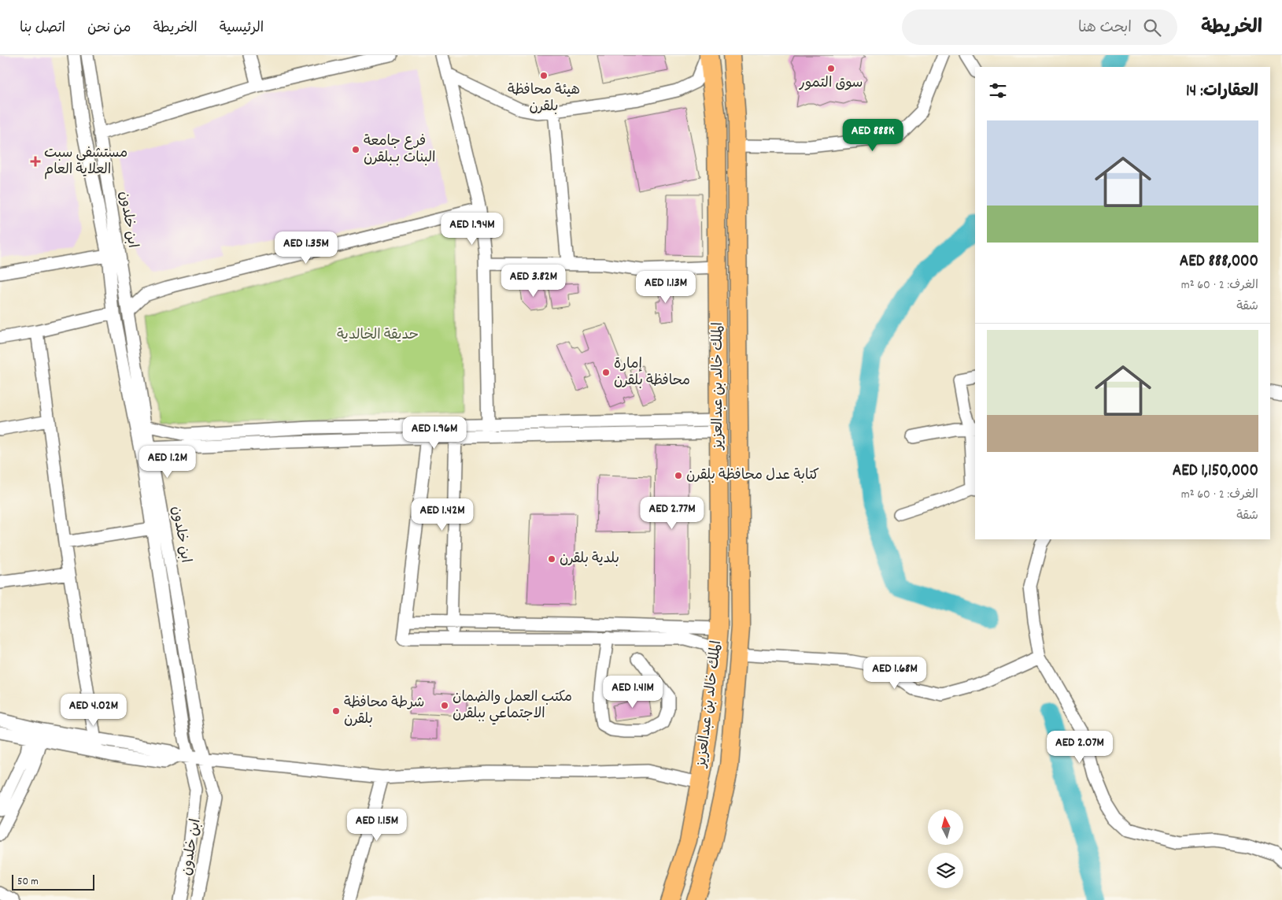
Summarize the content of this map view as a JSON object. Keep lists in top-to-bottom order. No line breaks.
{"streets":{"highway":["الملك خالد بن عبدالعزيز"],"street":["ابن خلدون"]},"parks":["حديقة الخالدية"],"places":{"other":["سوق التمور","هيئة محافظة بلقرن","فرع جامعة البنات بـبلقرن","إمارة محافظة بلقرن","كتابة عدل محافظة بلقرن","بلدية بلقرن","مكتب العمل والضمان الاجتماعي ببلقرن","شرطة محافظة بلقرن"],"health":["مستشفى سبت العلاية العام"]},"scale_bar":"50 m","north":"top","page":{"header":"الخريطة","search":"ابحث هنا","nav":["الرئيسية","الخريطة","من نحن","اتصل بنا"],"heading":"العقارات: 14","list":[{"name":"AED 888,000","note":"الغرف: 2 · 60 m² · شقة"},{"name":"AED 1,150,000","note":"الغرف: 2 · 60 m² · شقة"}],"price":["AED 888K","AED 1.94M","AED 1.35M","AED 3.82M","AED 1.13M","AED 1.96M","AED 1.2M","AED 2.77M","AED 1.42M","AED 1.68M","AED 1.41M","AED 4.02M","AED 2.07M","AED 1.15M"],"scale":"50 m"}}
